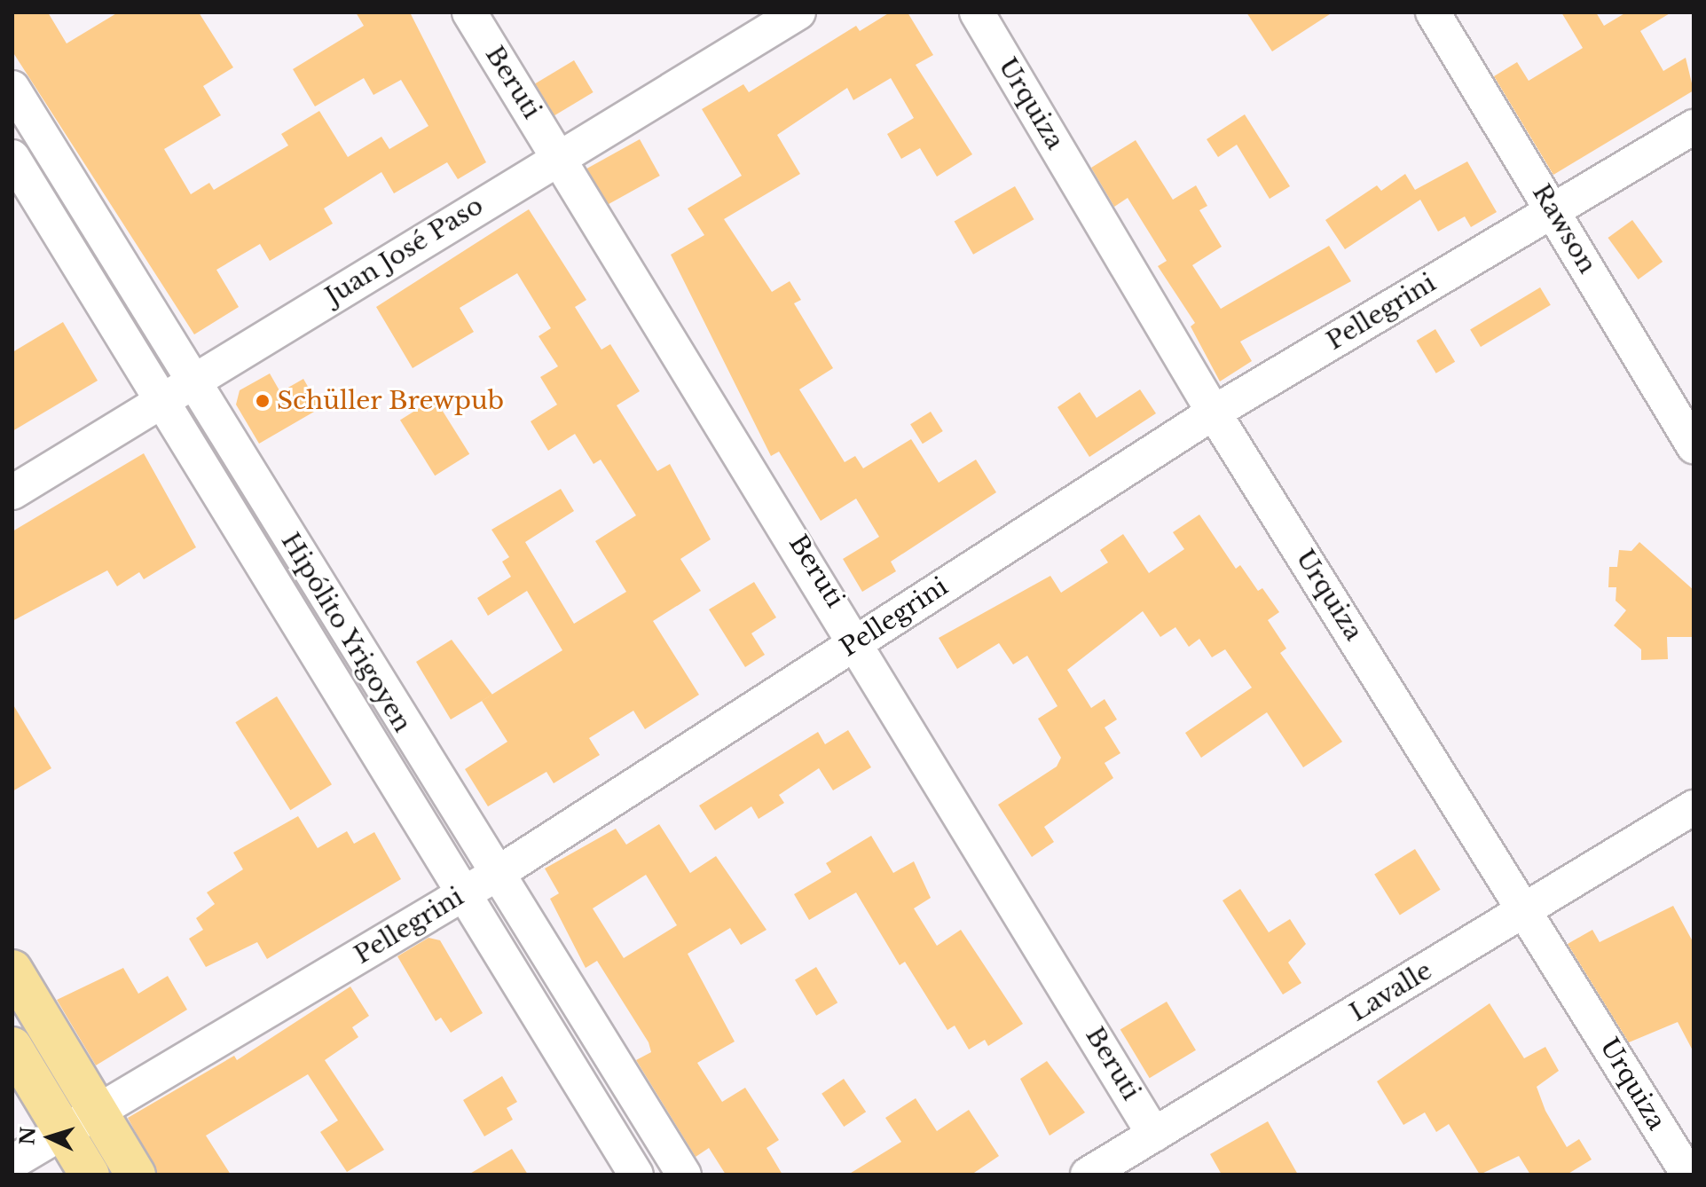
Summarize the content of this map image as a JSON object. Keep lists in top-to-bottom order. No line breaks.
{"streets":{"street":["Beruti","Urquiza","Rawson","Juan José Paso","Pellegrini","Hipólito Yrigoyen","Lavalle"]},"crossings":[["Beruti","Juan José Paso"],["Beruti","Pellegrini"],["Beruti","Lavalle"],["Urquiza","Pellegrini"],["Urquiza","Lavalle"],["Rawson","Pellegrini"],["Juan José Paso","Hipólito Yrigoyen"],["Pellegrini","Hipólito Yrigoyen"]],"places":["Schüller Brewpub"],"north":"left"}
